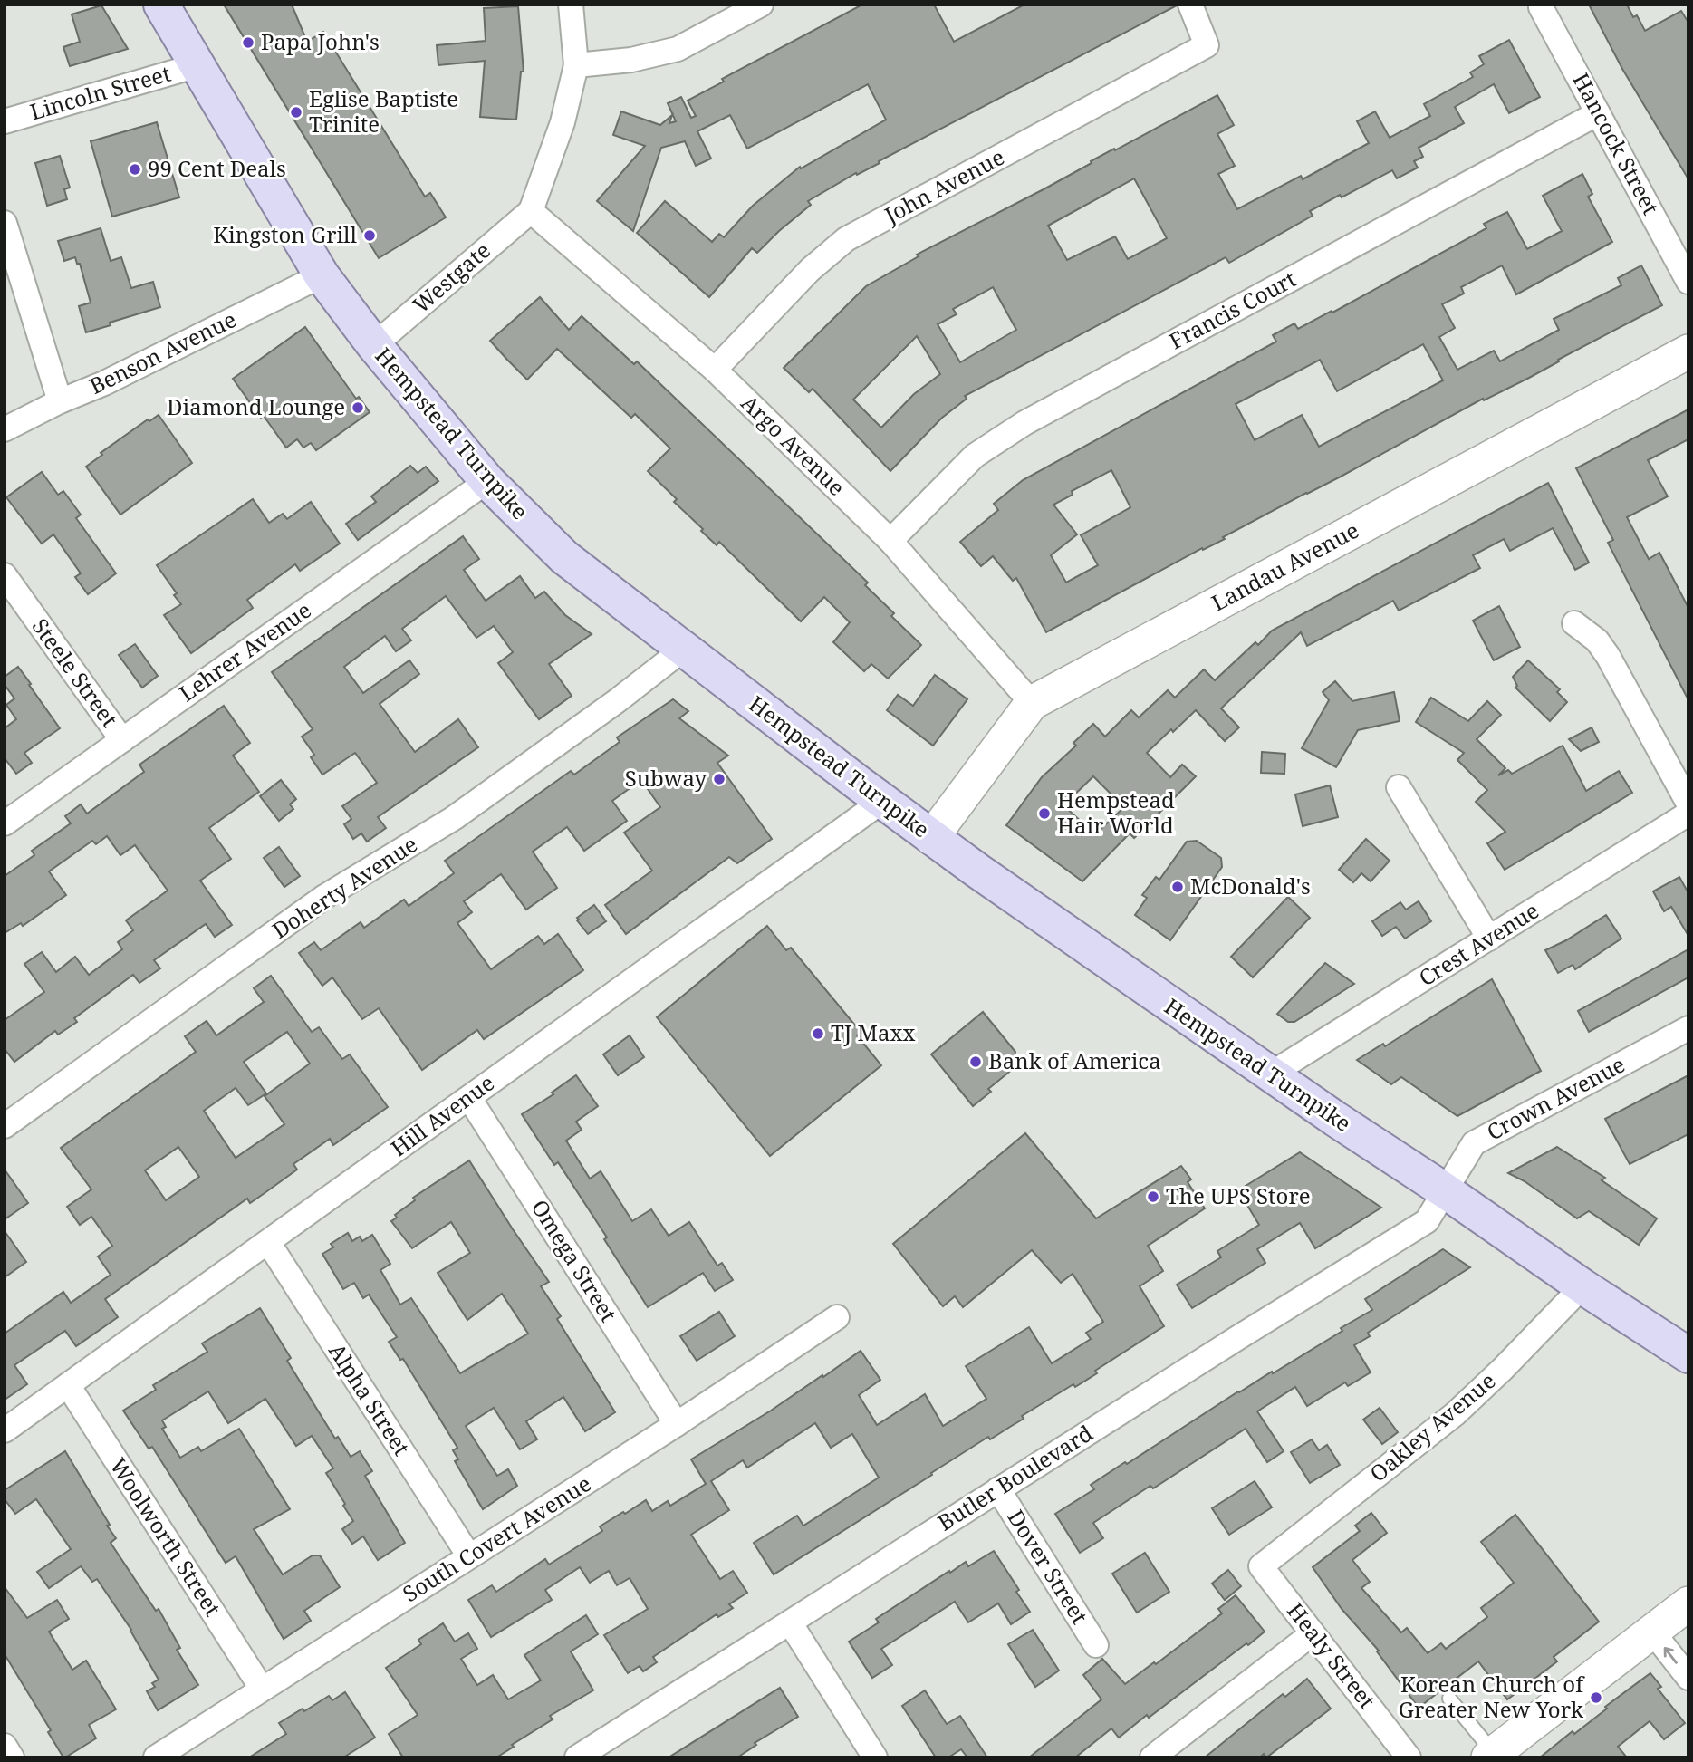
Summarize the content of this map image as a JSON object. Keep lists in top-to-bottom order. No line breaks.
{"streets":{"main road":["Hempstead Turnpike"],"street":["Lincoln Street","Hancock Street","John Avenue","Westgate","Francis Court","Benson Avenue","Argo Avenue","Landau Avenue","Lehrer Avenue","Steele Street","Doherty Avenue","Crest Avenue","Crown Avenue","Hill Avenue","Omega Street","Alpha Street","Oakley Avenue","Butler Boulevard","Woolworth Street","South Covert Avenue","Dover Street","Healy Street"]},"crossings":[["Lincoln Street","Hempstead Turnpike"],["Hancock Street","Francis Court"],["John Avenue","Argo Avenue"],["Westgate","Hempstead Turnpike"],["Westgate","Argo Avenue"],["Francis Court","Argo Avenue"],["Benson Avenue","Hempstead Turnpike"],["Hempstead Turnpike","Landau Avenue"],["Hempstead Turnpike","Lehrer Avenue"],["Hempstead Turnpike","Doherty Avenue"],["Hempstead Turnpike","Crest Avenue"],["Hempstead Turnpike","Crown Avenue"],["Hempstead Turnpike","Hill Avenue"],["Hempstead Turnpike","Oakley Avenue"],["Hempstead Turnpike","Butler Boulevard"],["Argo Avenue","Landau Avenue"],["Lehrer Avenue","Steele Street"],["Crown Avenue","Butler Boulevard"],["Hill Avenue","Omega Street"],["Hill Avenue","Alpha Street"],["Hill Avenue","Woolworth Street"],["Omega Street","South Covert Avenue"],["Alpha Street","South Covert Avenue"],["Oakley Avenue","Healy Street"],["Butler Boulevard","Dover Street"],["Woolworth Street","South Covert Avenue"]],"places":["Papa John's","Eglise Baptiste Trinite","99 Cent Deals","Kingston Grill","Diamond Lounge","Subway","Hempstead Hair World","McDonald's","TJ Maxx","Bank of America","The UPS Store","Korean Church of Greater New York"]}
